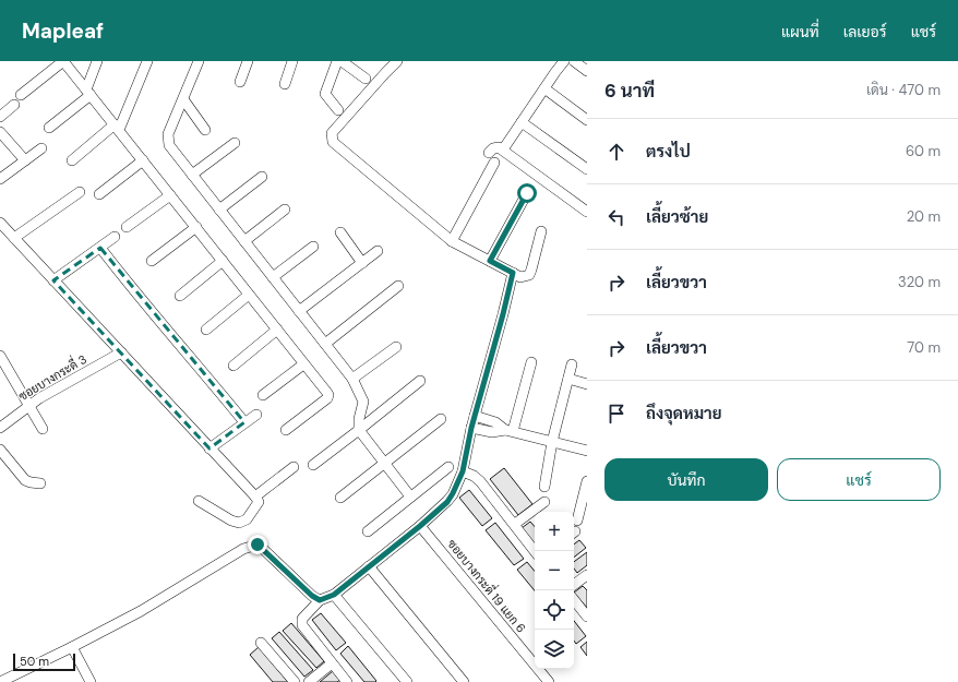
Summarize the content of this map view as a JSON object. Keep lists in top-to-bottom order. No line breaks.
{"streets":{"street":["ซอยบางกระดี่ 3","ซอยบางกระดี่ 19 แยก 6"]},"scale_bar":"50 m","page":{"header":"Mapleaf","nav":["แผนที่","เลเยอร์","แชร์"],"heading":["6 นาที","เดิน · 470 m"],"list":[["ตรงไป","60 m"],["เลี้ยวซ้าย","20 m"],["เลี้ยวขวา","320 m"],["เลี้ยวขวา","70 m"],"ถึงจุดหมาย"],"buttons":["บันทึก","แชร์"],"map_buttons":["+","−"],"scale":"50 m"}}
